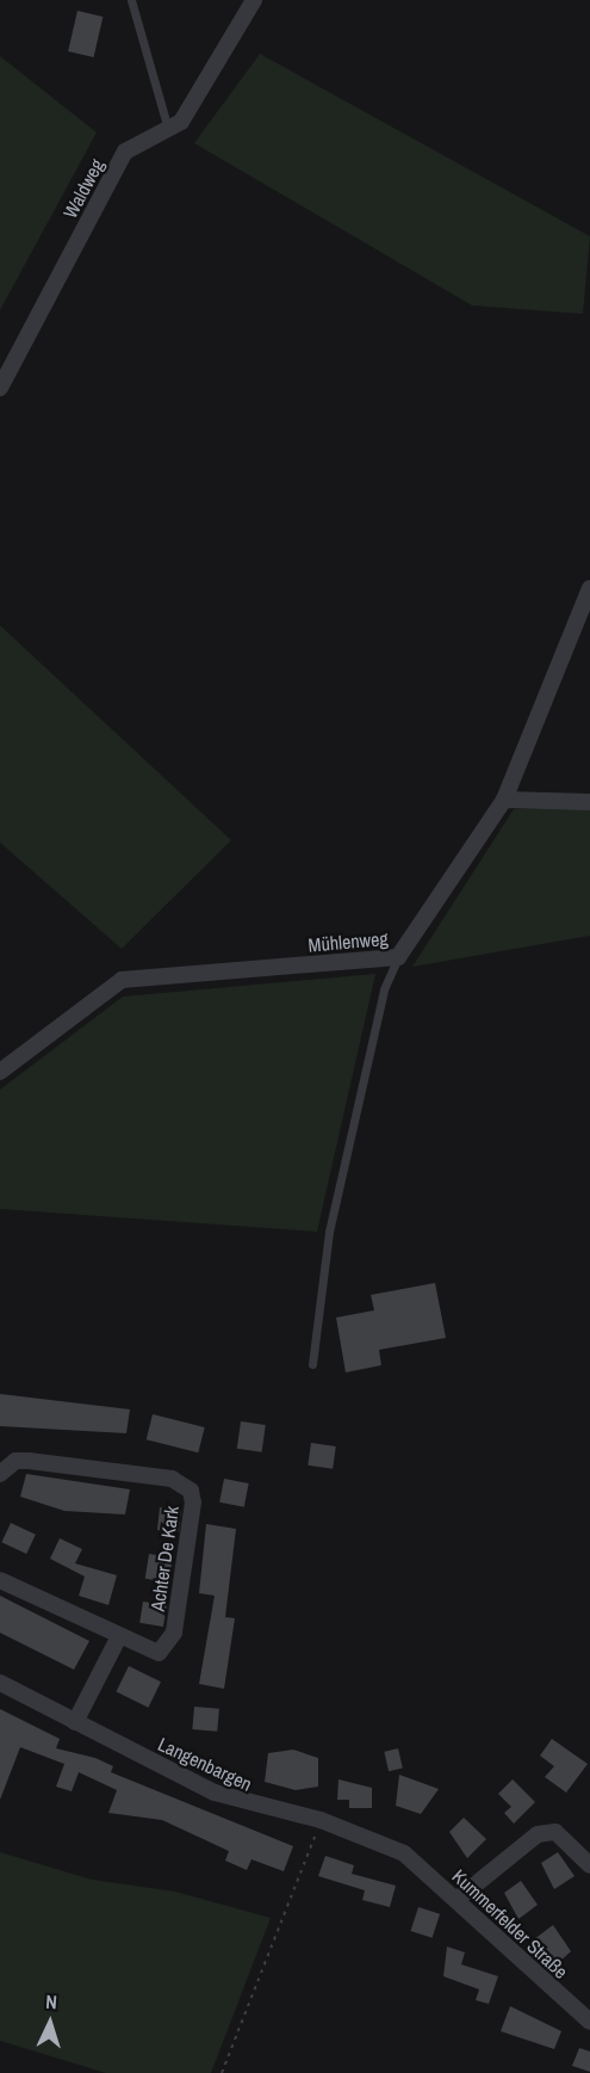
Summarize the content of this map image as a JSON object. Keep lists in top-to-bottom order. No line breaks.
{"streets":{"street":["Waldweg","Mühlenweg","Achter De Kark","Langenbargen","Kummerfelder Straße"]},"crossings":[["Langenbargen","Kummerfelder Straße"]],"north":"top"}
